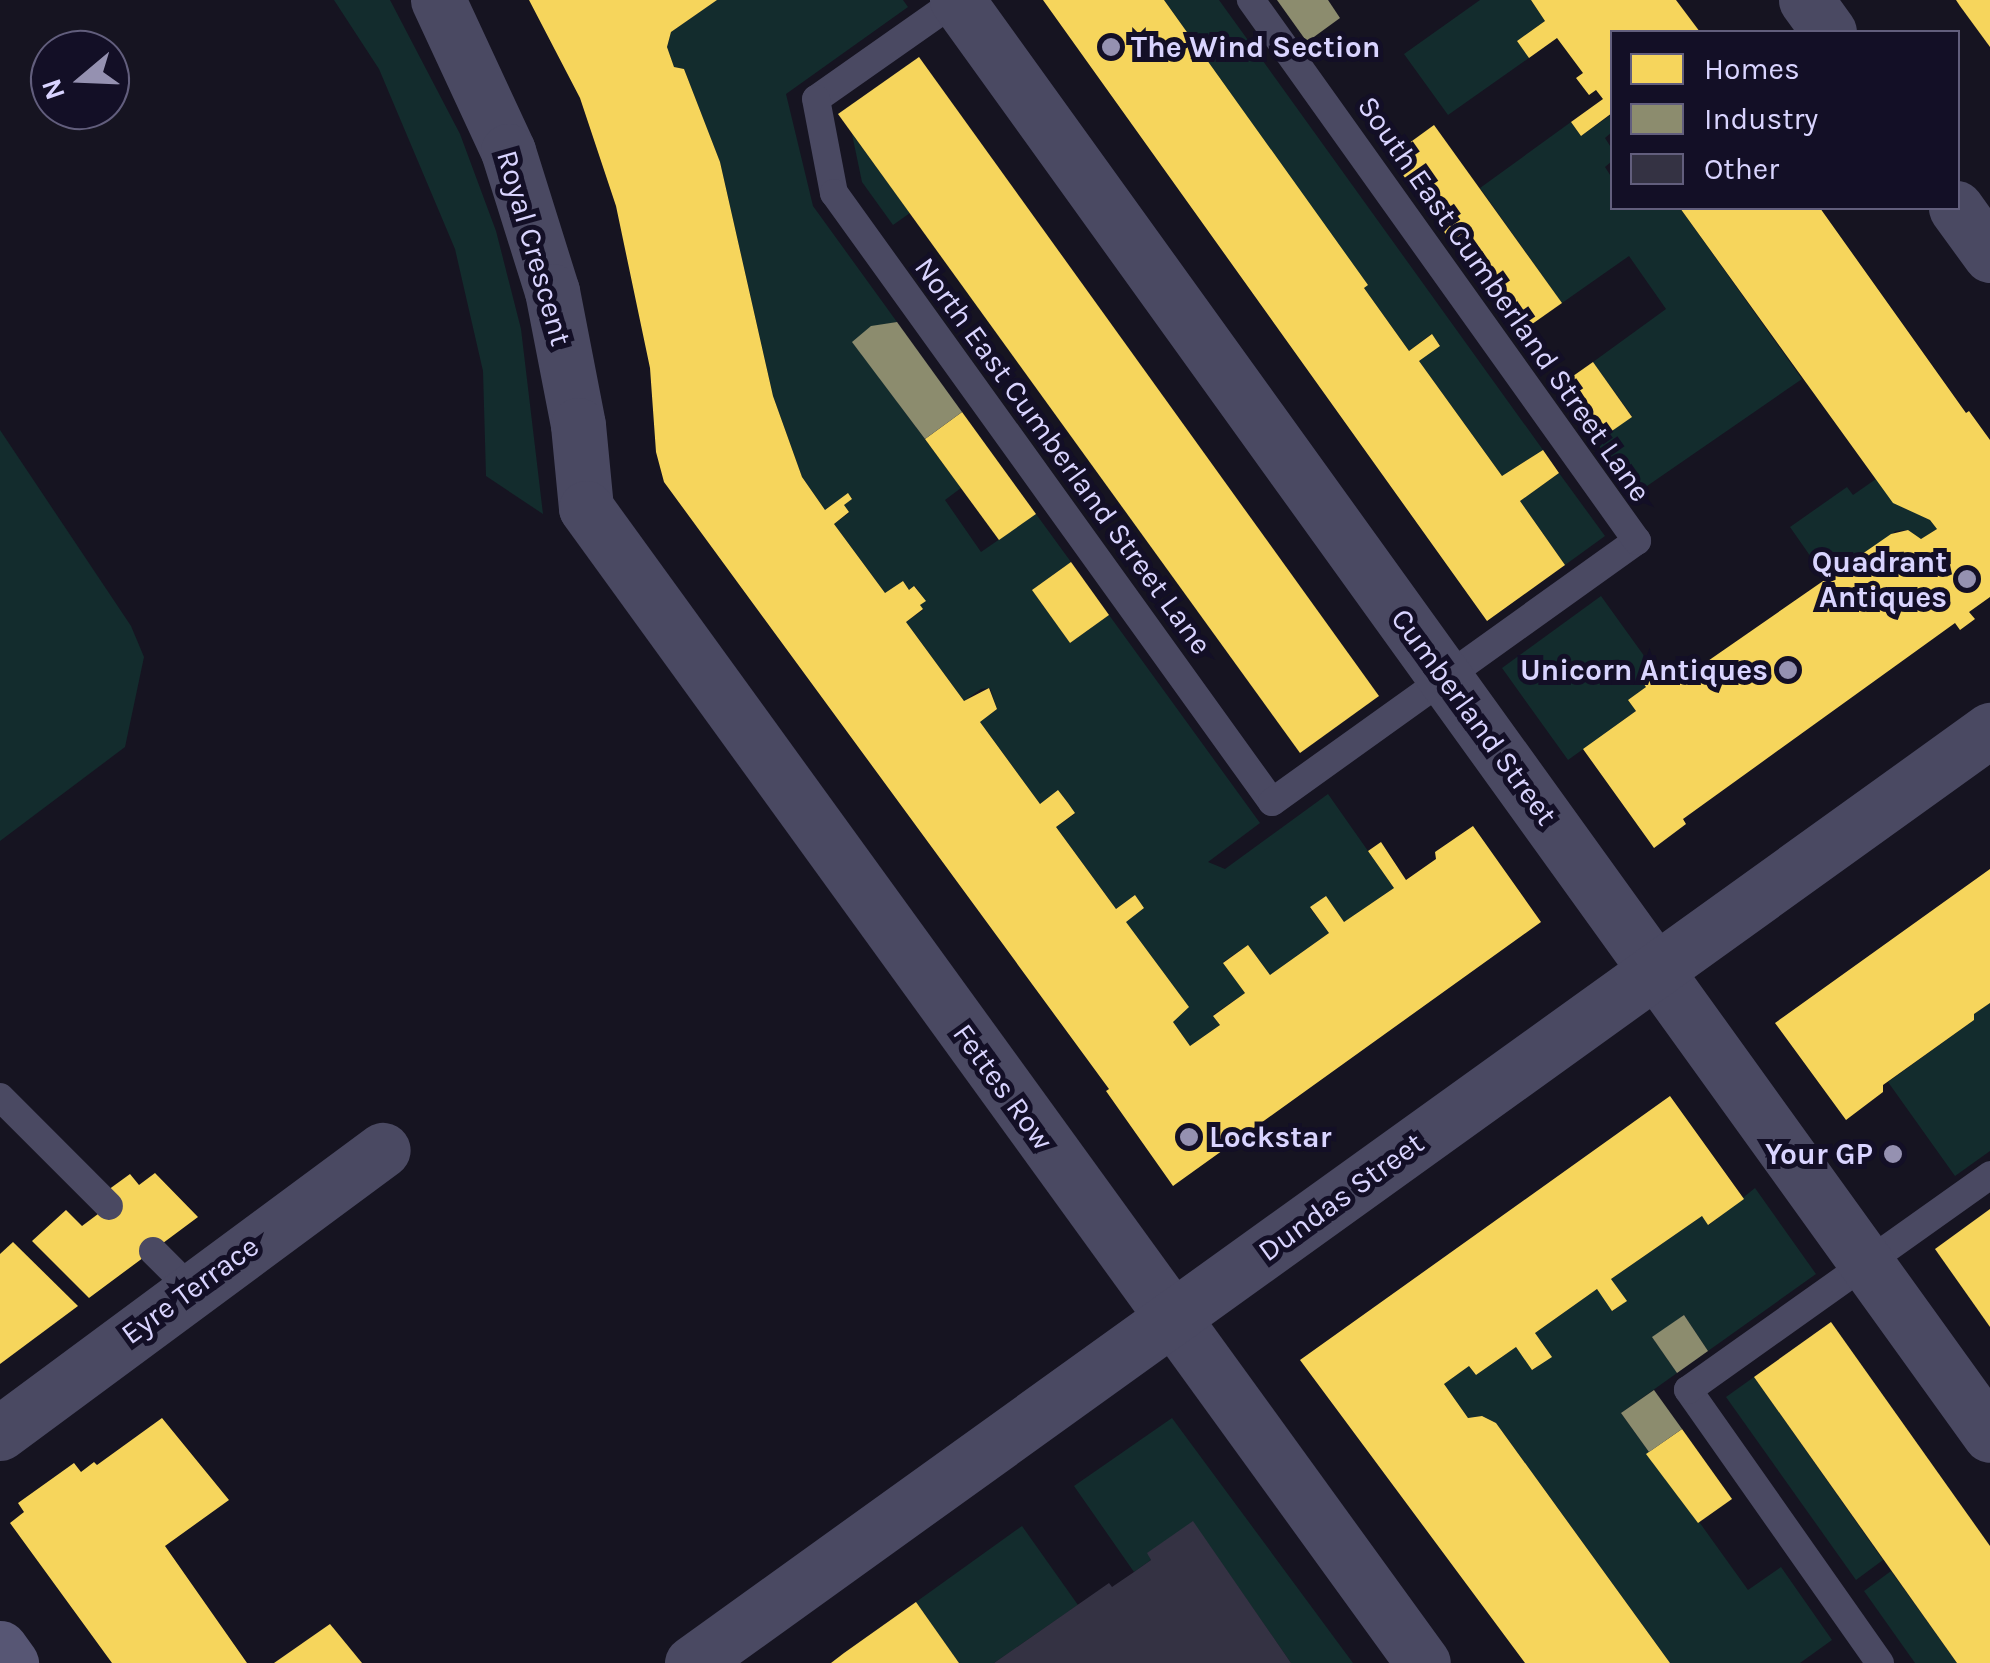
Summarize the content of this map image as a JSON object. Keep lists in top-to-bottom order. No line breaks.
{"streets":{"street":["Royal Crescent","Cumberland Street","Fettes Row","Dundas Street","Eyre Terrace"],"lane":["South East Cumberland Street Lane","North East Cumberland Street Lane"]},"crossings":[["Royal Crescent","Fettes Row"],["South East Cumberland Street Lane","North East Cumberland Street Lane"],["South East Cumberland Street Lane","Cumberland Street"],["North East Cumberland Street Lane","Cumberland Street"],["Cumberland Street","Dundas Street"],["Fettes Row","Dundas Street"]],"places":["The Wind Section","Quadrant Antiques","Unicorn Antiques","Lockstar","Your GP"],"legend":["Homes","Industry","Other"],"north":"left"}
